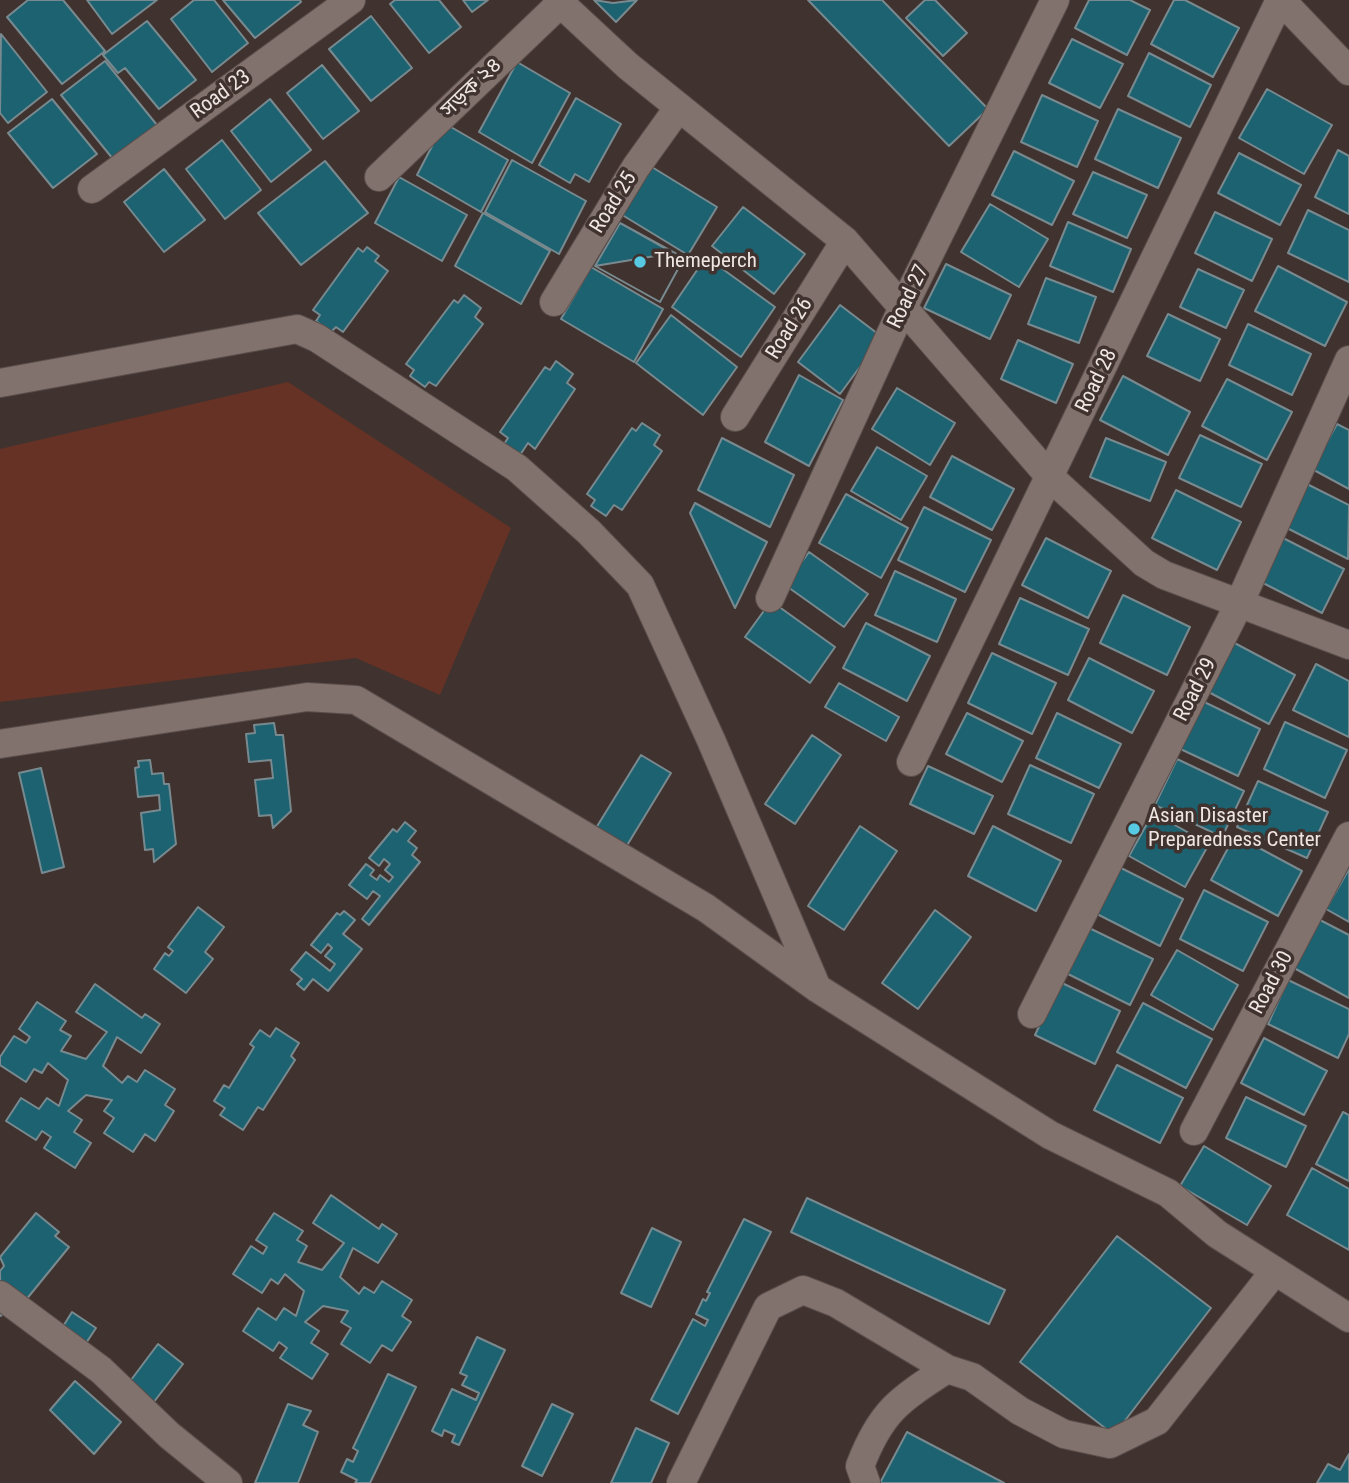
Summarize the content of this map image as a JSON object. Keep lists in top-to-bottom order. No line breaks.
{"streets":{"street":["সড়ক ২৪","Road 23","Road 25","Road 27","Road 26","Road 28","Road 29","Road 30"]},"places":["Themeperch","Asian Disaster Preparedness Center"]}
